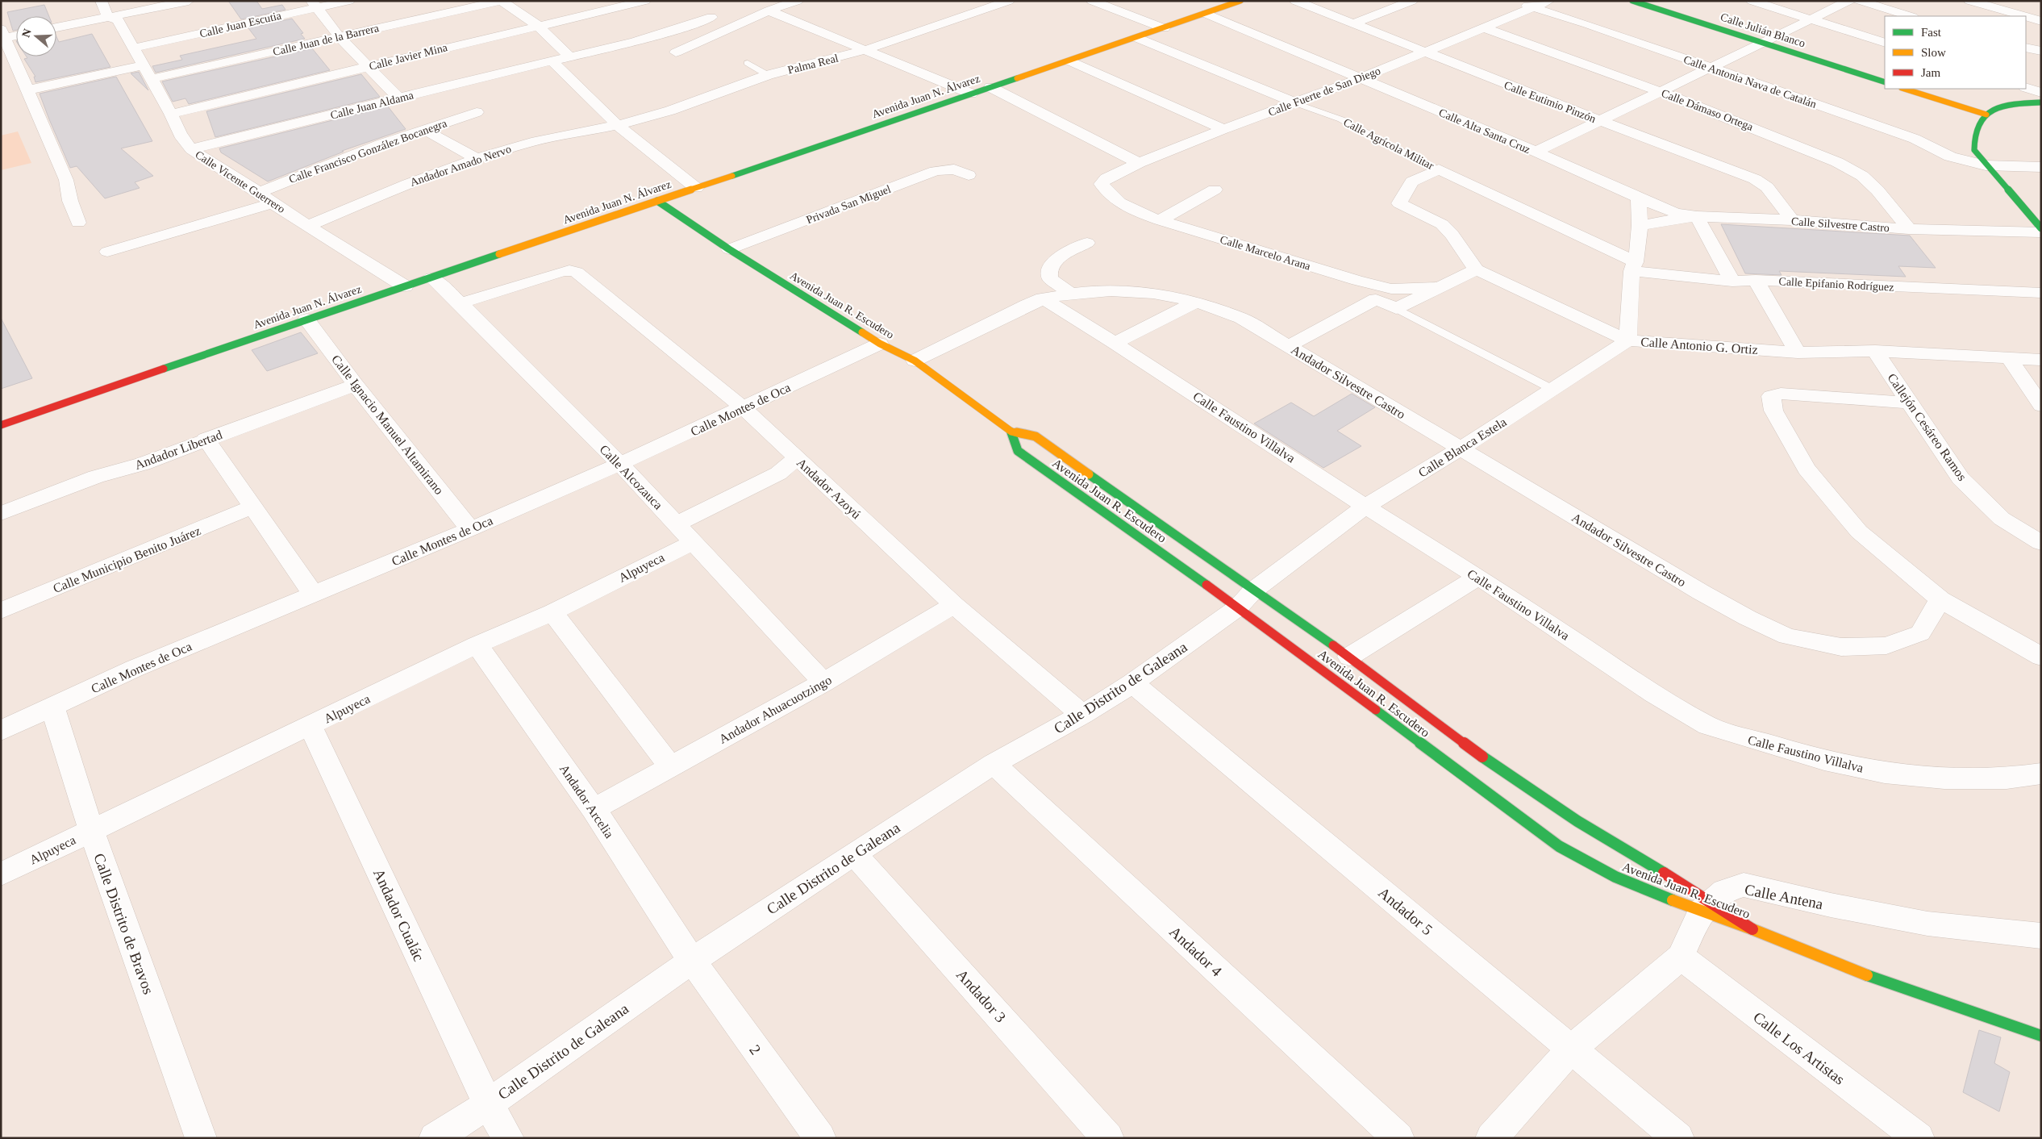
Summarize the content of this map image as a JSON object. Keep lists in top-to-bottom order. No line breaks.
{"streets":{"main road":["Calle Julián Blanco","Avenida Juan N. Álvarez","Avenida Juan R. Escudero"],"street":["Calle Juan Escutia","Calle Juan de la Barrera","Calle Javier Mina","Palma Real","Calle Antonia Nava de Catalán","Calle Fuerte de San Diego","Calle Eutimio Pinzón","Calle Juan Aldama","Calle Dámaso Ortega","Calle Alta Santa Cruz","Calle Agrícola Militar","Calle Francisco González Bocanegra","Andador Amado Nervo","Calle Vicente Guerrero","Privada San Miguel","Calle Silvestre Castro","Calle Marcelo Arana","Calle Epifanio Rodríguez","Calle Antonio G. Ortiz","Andador Silvestre Castro","Calle Montes de Oca","Calle Ignacio Manuel Altamirano","Calle Faustino Villalva","Callejón Cesáreo Ramos","Calle Blanca Estela","Andador Libertad","Calle Alcozauca","Andador Azoyú","Calle Municipio Benito Juárez","Alpuyeca","Calle Distrito de Galeana","Andador Ahuacuotzingo","Andador Arcelia","Calle Antena","Andador 5","Andador Cualác","Calle Distrito de Bravos","Andador 4","Andador 3","Calle Los Artistas","2"]},"crossings":[["Calle Juan Escutia","Calle Vicente Guerrero"],["Calle Juan de la Barrera","Calle Vicente Guerrero"],["Calle Javier Mina","Calle Vicente Guerrero"],["Palma Real","Andador Amado Nervo"],["Calle Antonia Nava de Catalán","Calle Fuerte de San Diego"],["Calle Fuerte de San Diego","Calle Eutimio Pinzón"],["Calle Fuerte de San Diego","Calle Dámaso Ortega"],["Calle Fuerte de San Diego","Calle Alta Santa Cruz"],["Calle Fuerte de San Diego","Calle Agrícola Militar"],["Calle Fuerte de San Diego","Calle Marcelo Arana"],["Avenida Juan N. Álvarez","Calle Alta Santa Cruz"],["Avenida Juan N. Álvarez","Calle Agrícola Militar"],["Avenida Juan N. Álvarez","Calle Vicente Guerrero"],["Avenida Juan N. Álvarez","Avenida Juan R. Escudero"],["Avenida Juan N. Álvarez","Calle Ignacio Manuel Altamirano"],["Avenida Juan N. Álvarez","Calle Alcozauca"],["Calle Eutimio Pinzón","Calle Silvestre Castro"],["Calle Juan Aldama","Calle Vicente Guerrero"],["Calle Dámaso Ortega","Calle Silvestre Castro"],["Calle Alta Santa Cruz","Calle Silvestre Castro"],["Calle Agrícola Militar","Calle Epifanio Rodríguez"],["Calle Agrícola Militar","Calle Antonio G. Ortiz"],["Calle Francisco González Bocanegra","Calle Vicente Guerrero"],["Andador Amado Nervo","Calle Vicente Guerrero"],["Privada San Miguel","Avenida Juan R. Escudero"],["Avenida Juan R. Escudero","Andador Silvestre Castro"],["Avenida Juan R. Escudero","Calle Montes de Oca"],["Avenida Juan R. Escudero","Calle Blanca Estela"],["Avenida Juan R. Escudero","Calle Distrito de Galeana"],["Avenida Juan R. Escudero","Calle Antena"],["Calle Antonio G. Ortiz","Callejón Cesáreo Ramos"],["Calle Antonio G. Ortiz","Calle Blanca Estela"],["Andador Silvestre Castro","Calle Faustino Villalva"],["Andador Silvestre Castro","Calle Blanca Estela"],["Calle Montes de Oca","Calle Ignacio Manuel Altamirano"],["Calle Montes de Oca","Calle Alcozauca"],["Calle Montes de Oca","Andador Azoyú"],["Calle Montes de Oca","Calle Distrito de Bravos"],["Calle Ignacio Manuel Altamirano","Andador Libertad"],["Calle Faustino Villalva","Calle Blanca Estela"],["Calle Blanca Estela","Calle Distrito de Galeana"],["Calle Alcozauca","Andador Azoyú"],["Calle Alcozauca","Alpuyeca"],["Calle Alcozauca","Andador Ahuacuotzingo"],["Andador Azoyú","Calle Distrito de Galeana"],["Andador Azoyú","Andador Ahuacuotzingo"],["Alpuyeca","Andador Arcelia"],["Alpuyeca","Andador Cualác"],["Alpuyeca","Calle Distrito de Bravos"],["Calle Distrito de Galeana","Andador Arcelia"],["Calle Distrito de Galeana","Andador 5"],["Calle Distrito de Galeana","Andador Cualác"],["Calle Distrito de Galeana","Andador 4"],["Calle Distrito de Galeana","Andador 3"],["Calle Distrito de Galeana","2"],["Andador Ahuacuotzingo","Andador Arcelia"],["Andador Arcelia","2"]],"legend":["Fast","Slow","Jam"],"north":"left"}
